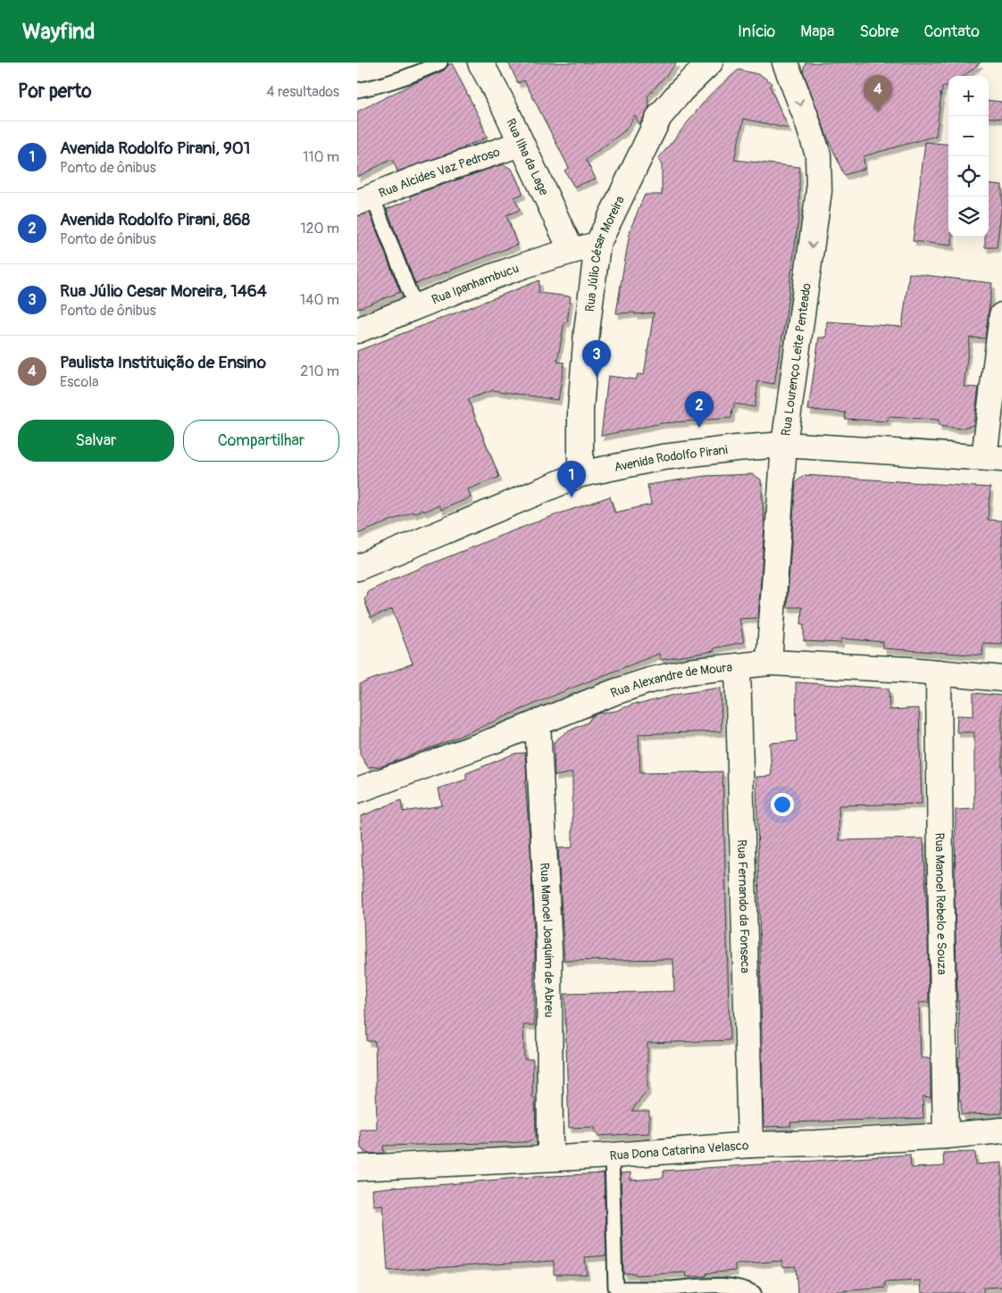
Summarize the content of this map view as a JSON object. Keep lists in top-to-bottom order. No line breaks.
{"streets":{"street":["Rua Ilha da Lage","Rua Alcides Vaz Pedroso","Rua Júlio César Moreira","Rua Ipanhambucu","Rua Lourenço Leite Penteado","Avenida Rodolfo Pirani","Rua Alexandre de Moura","Rua Manoel Rebelo e Souza","Rua Fernando da Fonseca","Rua Manoel Joaquim de Abreu","Rua Dona Catarina Velasco"]},"crossings":[["Rua Ilha da Lage","Rua Alcides Vaz Pedroso"],["Rua Ilha da Lage","Rua Ipanhambucu"],["Rua Júlio César Moreira","Rua Ipanhambucu"],["Rua Júlio César Moreira","Avenida Rodolfo Pirani"],["Rua Lourenço Leite Penteado","Avenida Rodolfo Pirani"],["Rua Lourenço Leite Penteado","Rua Alexandre de Moura"],["Rua Alexandre de Moura","Rua Manoel Rebelo e Souza"],["Rua Alexandre de Moura","Rua Fernando da Fonseca"],["Rua Alexandre de Moura","Rua Manoel Joaquim de Abreu"],["Rua Manoel Rebelo e Souza","Rua Dona Catarina Velasco"],["Rua Fernando da Fonseca","Rua Dona Catarina Velasco"],["Rua Manoel Joaquim de Abreu","Rua Dona Catarina Velasco"]],"page":{"header":"Wayfind","nav":["Início","Mapa","Sobre","Contato"],"heading":["Por perto","4 resultados"],"pins":["4","3","2","1"],"map_buttons":["+","−"],"list":[{"mark":"1","name":"Avenida Rodolfo Pirani, 901","note":"Ponto de ônibus","value":"110 m"},{"mark":"2","name":"Avenida Rodolfo Pirani, 868","note":"Ponto de ônibus","value":"120 m"},{"mark":"3","name":"Rua Júlio Cesar Moreira, 1464","note":"Ponto de ônibus","value":"140 m"},{"mark":"4","name":"Paulista Instituição de Ensino","note":"Escola","value":"210 m"}],"buttons":["Salvar","Compartilhar"]}}
